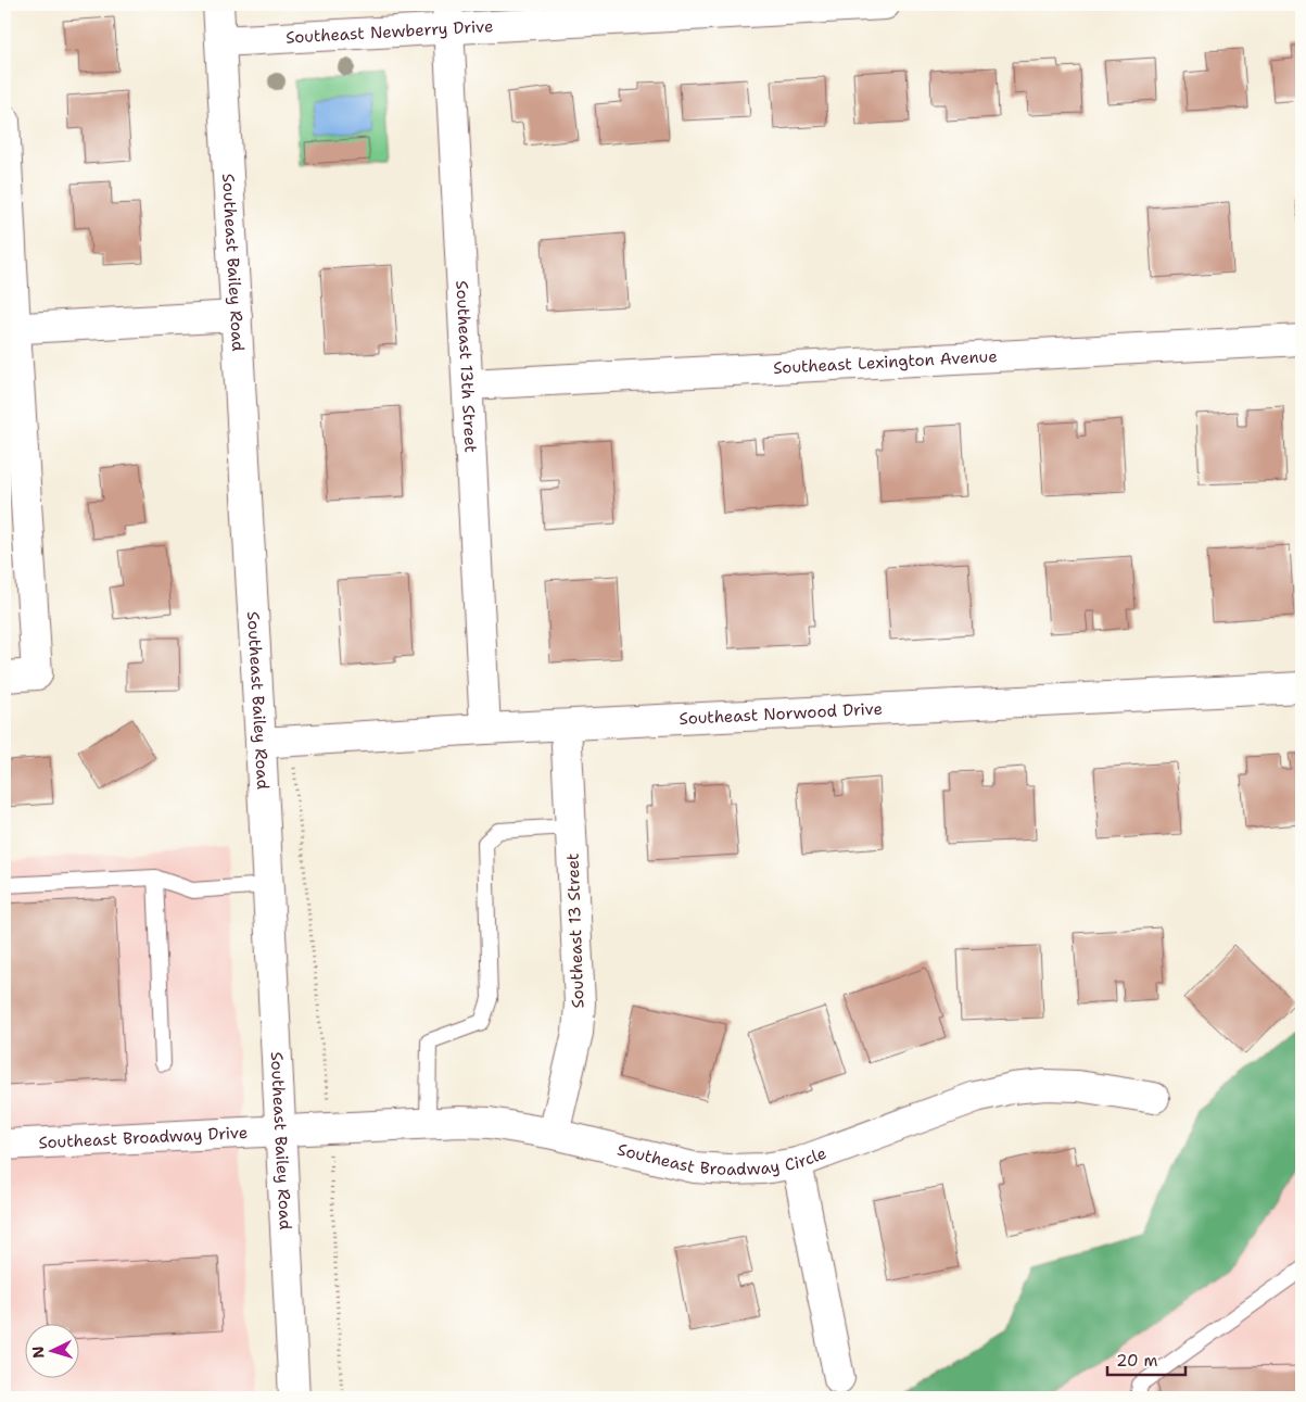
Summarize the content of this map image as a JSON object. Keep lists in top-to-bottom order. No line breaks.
{"streets":{"street":["Southeast Newberry Drive","Southeast Bailey Road","Southeast Lexington Avenue","Southeast 13th Street","Southeast Norwood Drive","Southeast 13 Street","Southeast Broadway Drive","Southeast Broadway Circle"]},"crossings":[["Southeast Newberry Drive","Southeast Bailey Road"],["Southeast Newberry Drive","Southeast 13th Street"],["Southeast Bailey Road","Southeast Norwood Drive"],["Southeast Bailey Road","Southeast Broadway Drive"],["Southeast Bailey Road","Southeast Broadway Circle"],["Southeast Lexington Avenue","Southeast 13th Street"],["Southeast 13th Street","Southeast Norwood Drive"],["Southeast Norwood Drive","Southeast 13 Street"],["Southeast 13 Street","Southeast Broadway Circle"],["Southeast Broadway Drive","Southeast Broadway Circle"]],"scale_bar":"20 m","north":"left"}
